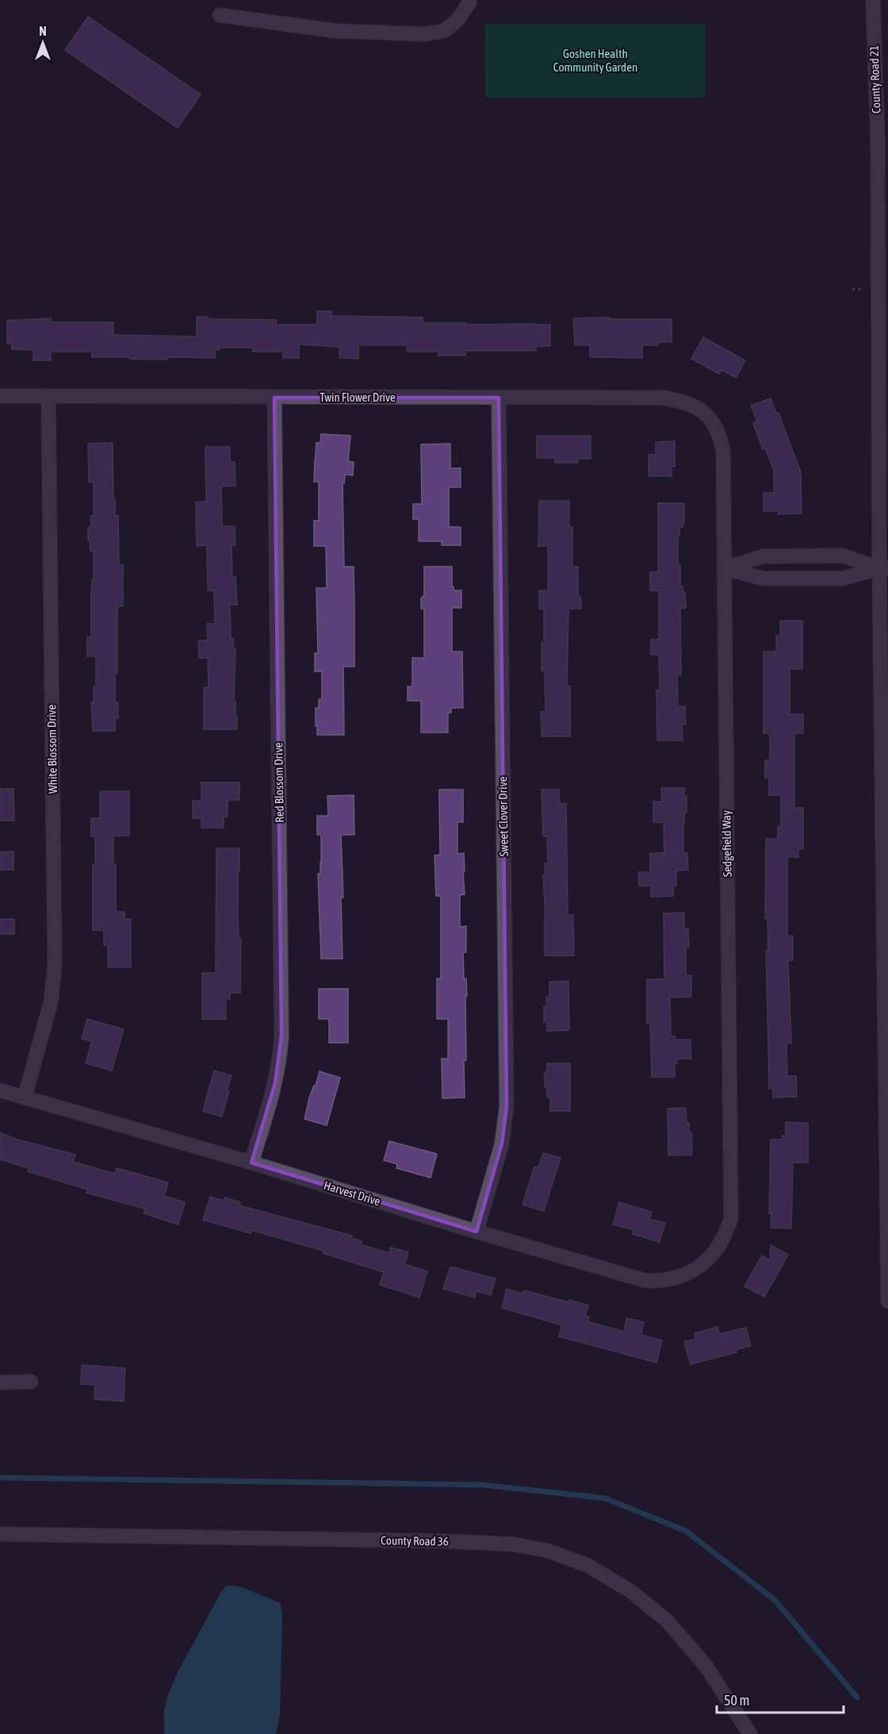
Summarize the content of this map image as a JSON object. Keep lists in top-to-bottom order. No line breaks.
{"streets":{"street":["County Road 21","Twin Flower Drive","White Blossom Drive","Red Blossom Drive","Sweet Clover Drive","Sedgefield Way","Harvest Drive","County Road 36"]},"crossings":[["Twin Flower Drive","White Blossom Drive"],["Twin Flower Drive","Red Blossom Drive"],["Twin Flower Drive","Sweet Clover Drive"],["Twin Flower Drive","Sedgefield Way"],["White Blossom Drive","Harvest Drive"],["Red Blossom Drive","Harvest Drive"],["Sweet Clover Drive","Harvest Drive"],["Sedgefield Way","Harvest Drive"]],"parks":["Goshen Health Community Garden"],"scale_bar":"50 m","north":"top"}
